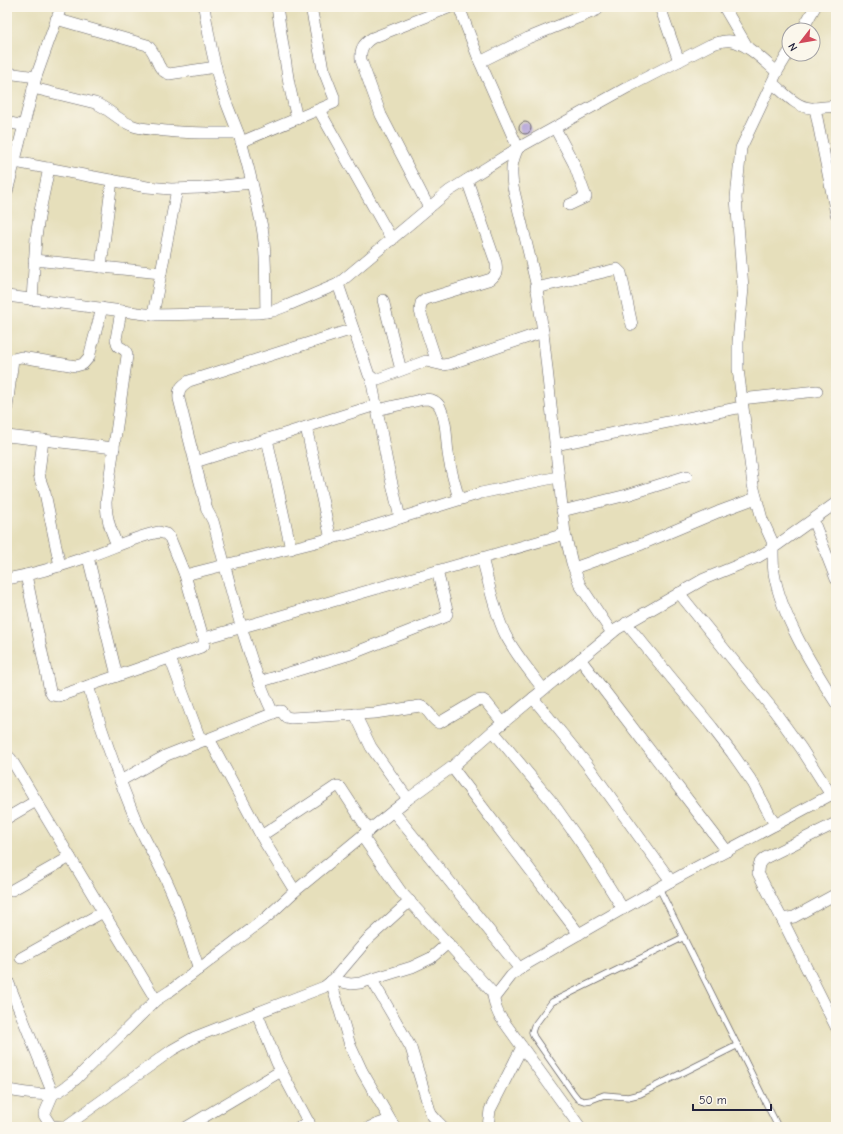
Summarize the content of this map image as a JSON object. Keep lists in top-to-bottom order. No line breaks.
{"scale_bar":"50 m","north":"bottom left"}
